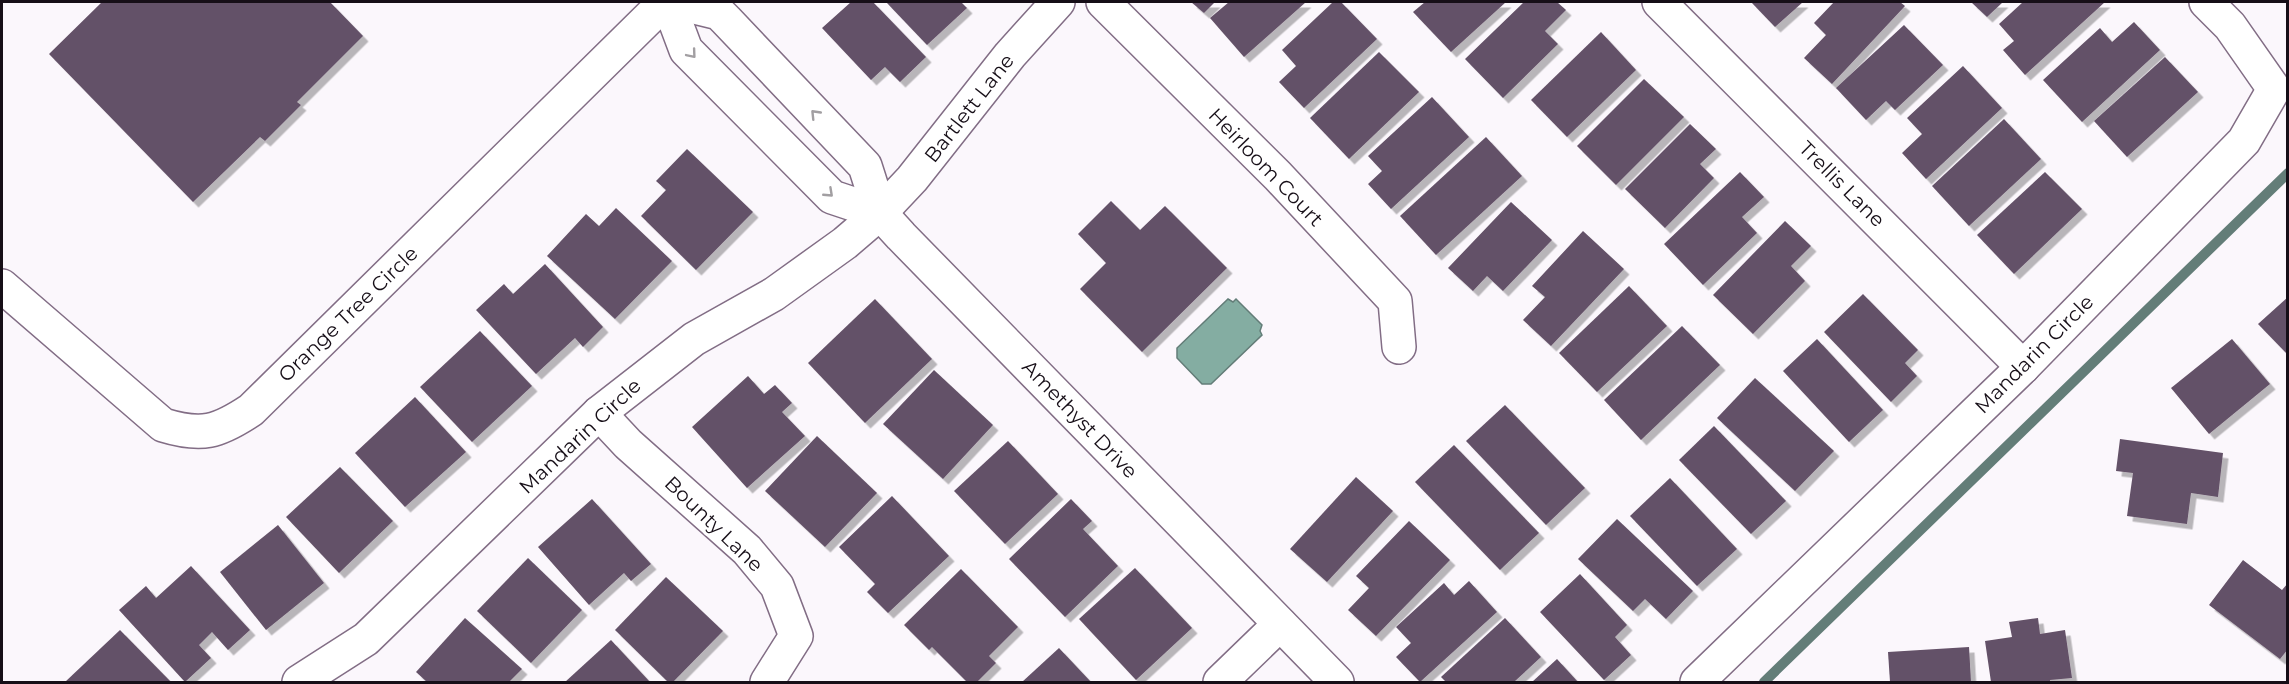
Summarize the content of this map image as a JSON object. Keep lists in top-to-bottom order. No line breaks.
{"streets":{"street":["Bartlett Lane","Heirloom Court","Trellis Lane","Orange Tree Circle","Mandarin Circle","Amethyst Drive","Bounty Lane"]},"crossings":[["Bartlett Lane","Mandarin Circle"],["Bartlett Lane","Amethyst Drive"],["Trellis Lane","Mandarin Circle"],["Orange Tree Circle","Amethyst Drive"],["Mandarin Circle","Amethyst Drive"],["Mandarin Circle","Bounty Lane"]]}
